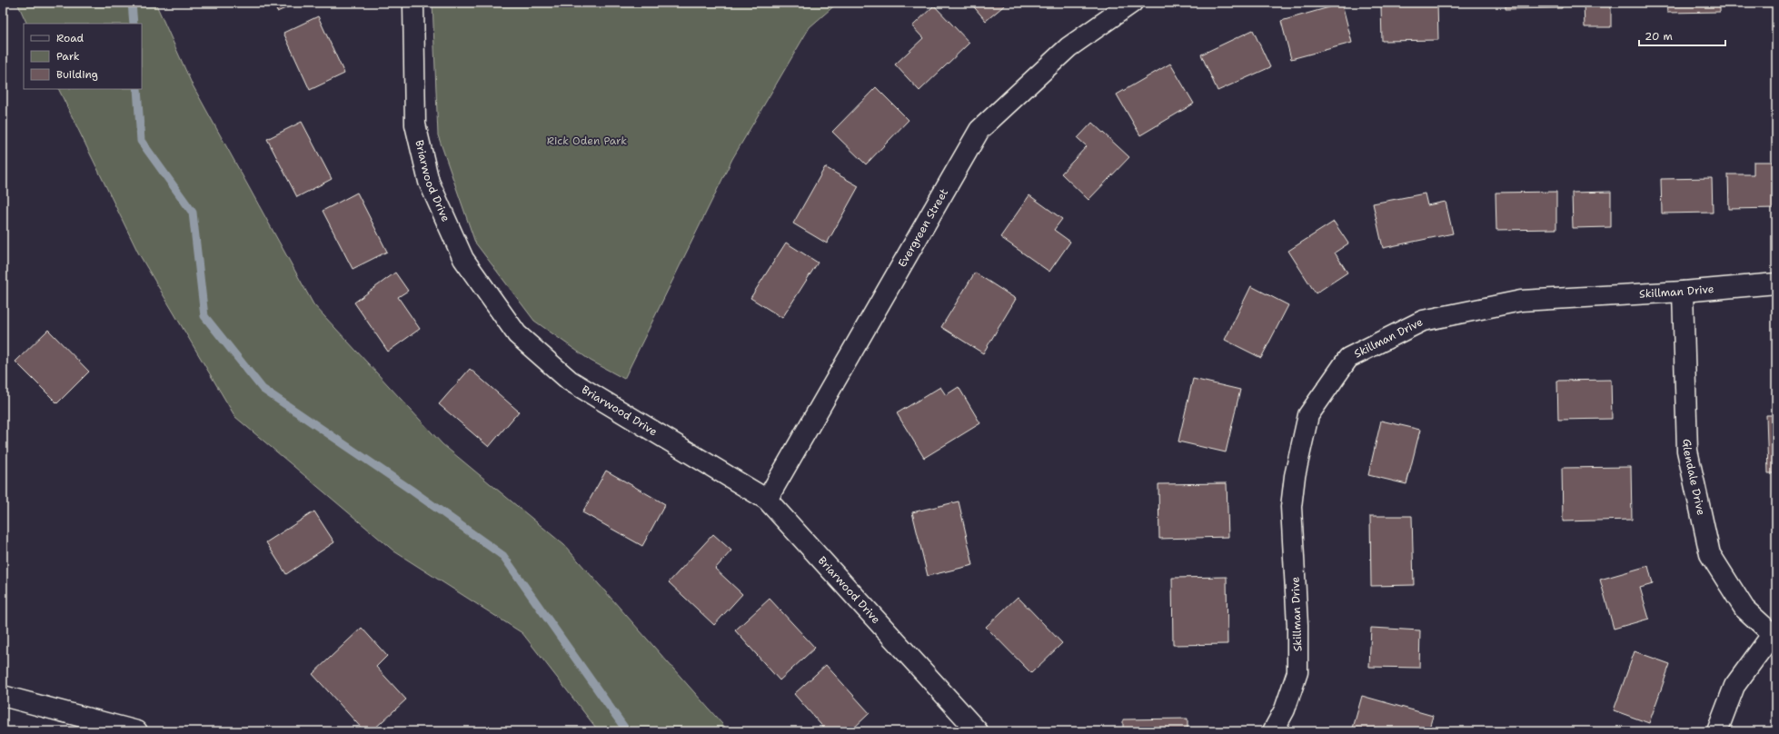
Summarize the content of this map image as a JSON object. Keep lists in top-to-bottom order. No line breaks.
{"streets":{"street":["Briarwood Drive","Evergreen Street","Skillman Drive","Glendale Drive"]},"crossings":[["Briarwood Drive","Evergreen Street"],["Skillman Drive","Glendale Drive"]],"parks":["Rick Oden Park"],"legend":["Road","Park","Building"],"scale_bar":"20 m"}
